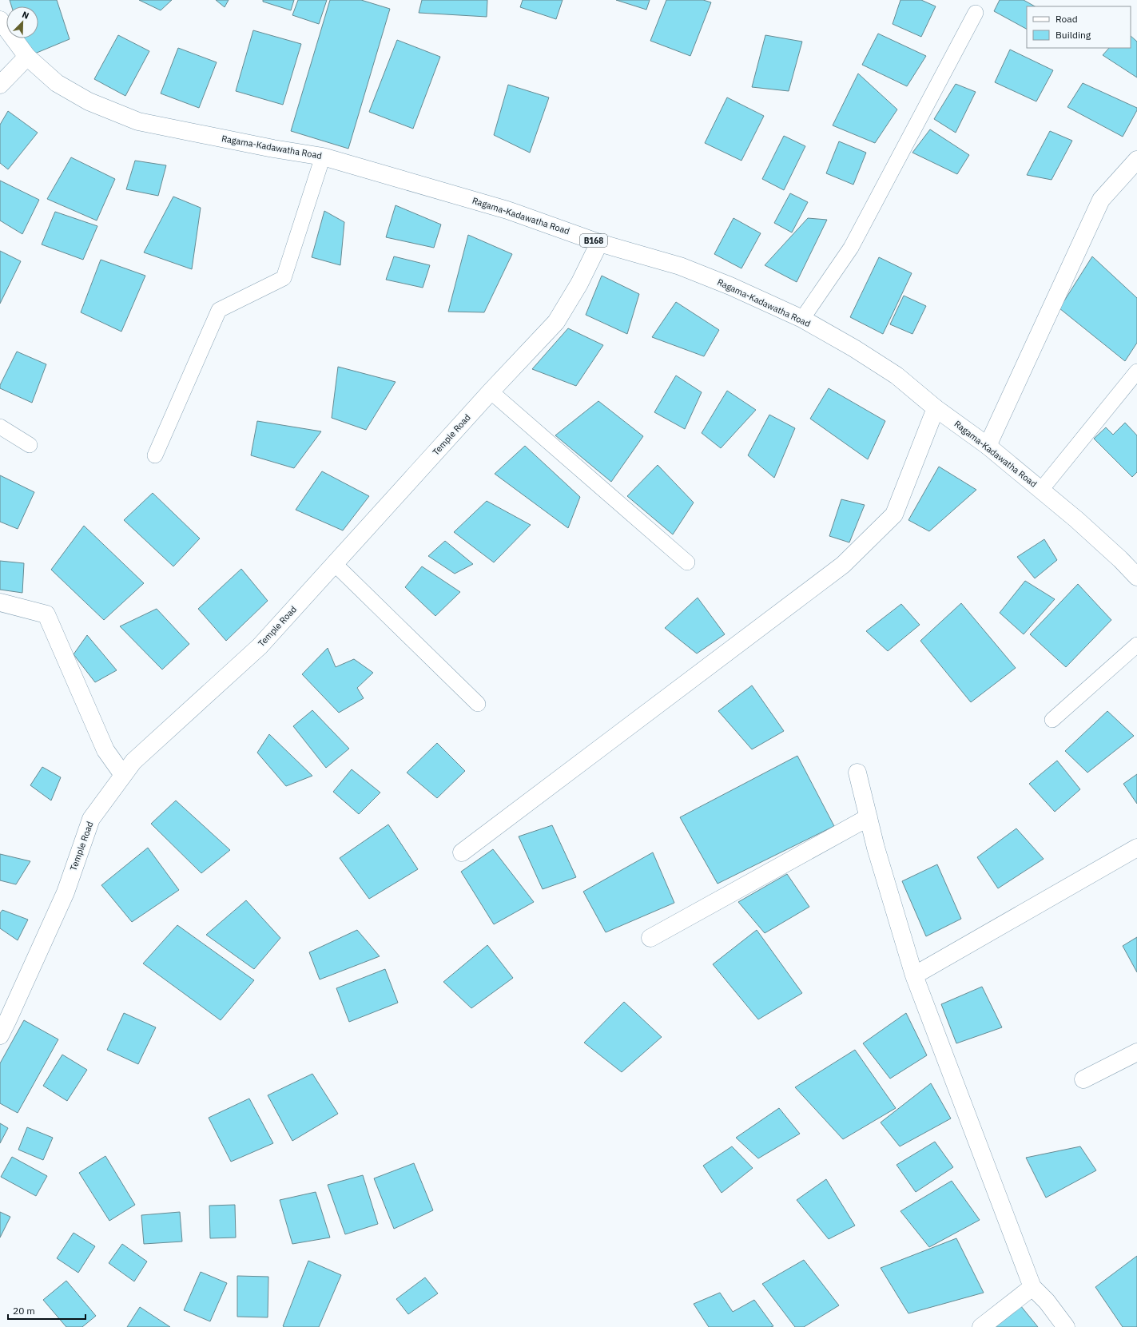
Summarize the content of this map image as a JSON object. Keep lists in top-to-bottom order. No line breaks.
{"streets":{"street":["Ragama-Kadawatha Road","B168","Temple Road"]},"crossings":[["Ragama-Kadawatha Road","Temple Road"]],"legend":["Road","Building"],"scale_bar":"20 m","north":"top right"}
